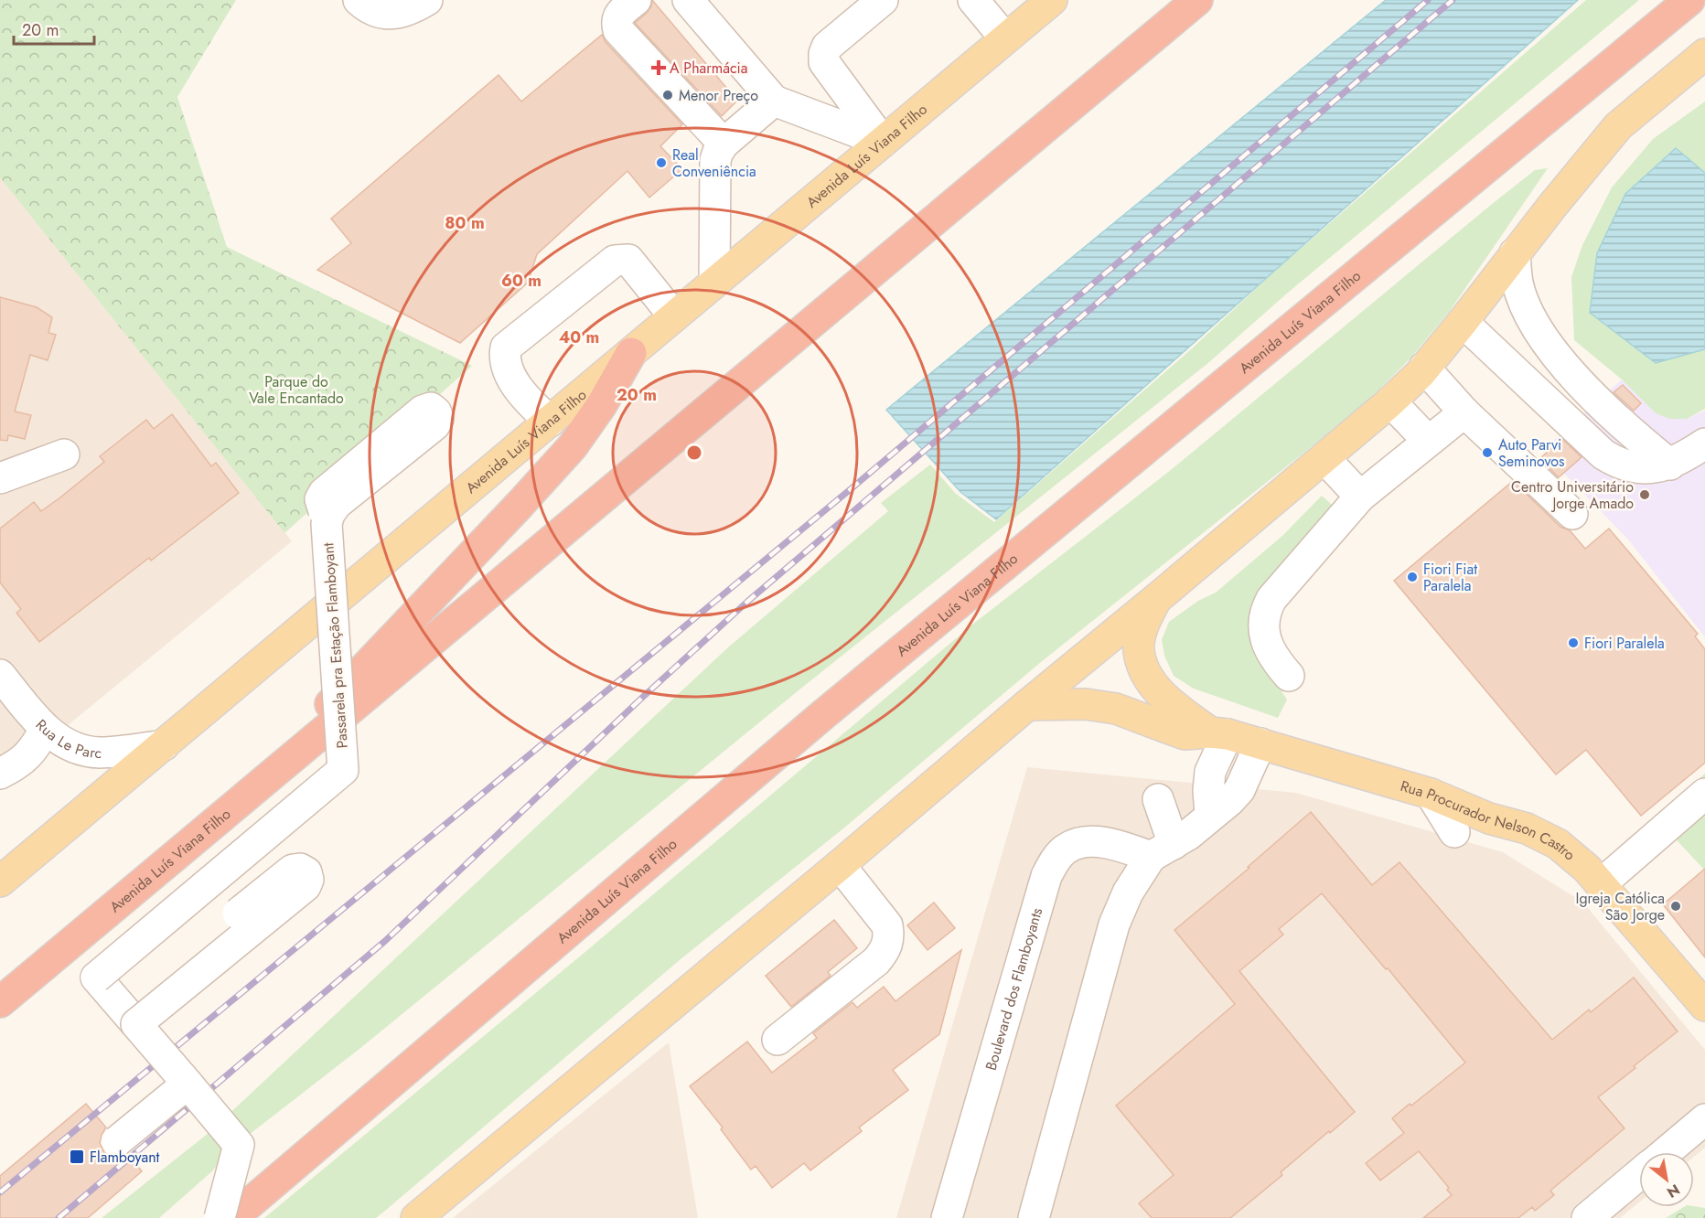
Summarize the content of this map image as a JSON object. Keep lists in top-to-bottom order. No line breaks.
{"streets":{"highway":["Avenida Luís Viana Filho"],"main road":["Rua Procurador Nelson Castro"],"street":["Passarela pra Estação Flamboyant","Rua Le Parc","Boulevard dos Flamboyants"]},"crossings":[["Avenida Luís Viana Filho","Rua Le Parc"]],"parks":["Parque do Vale Encantado"],"places":{"health":["A Pharmácia"],"other":["Menor Preço","Real Conveniência","Auto Parvi Seminovos","Centro Universitário Jorge Amado","Fiori Fiat Paralela","Fiori Paralela","Igreja Católica São Jorge"],"transit":["Flamboyant"]},"scale_bar":"20 m","north":"bottom right","rings":["80 m","60 m","40 m","20 m"]}
